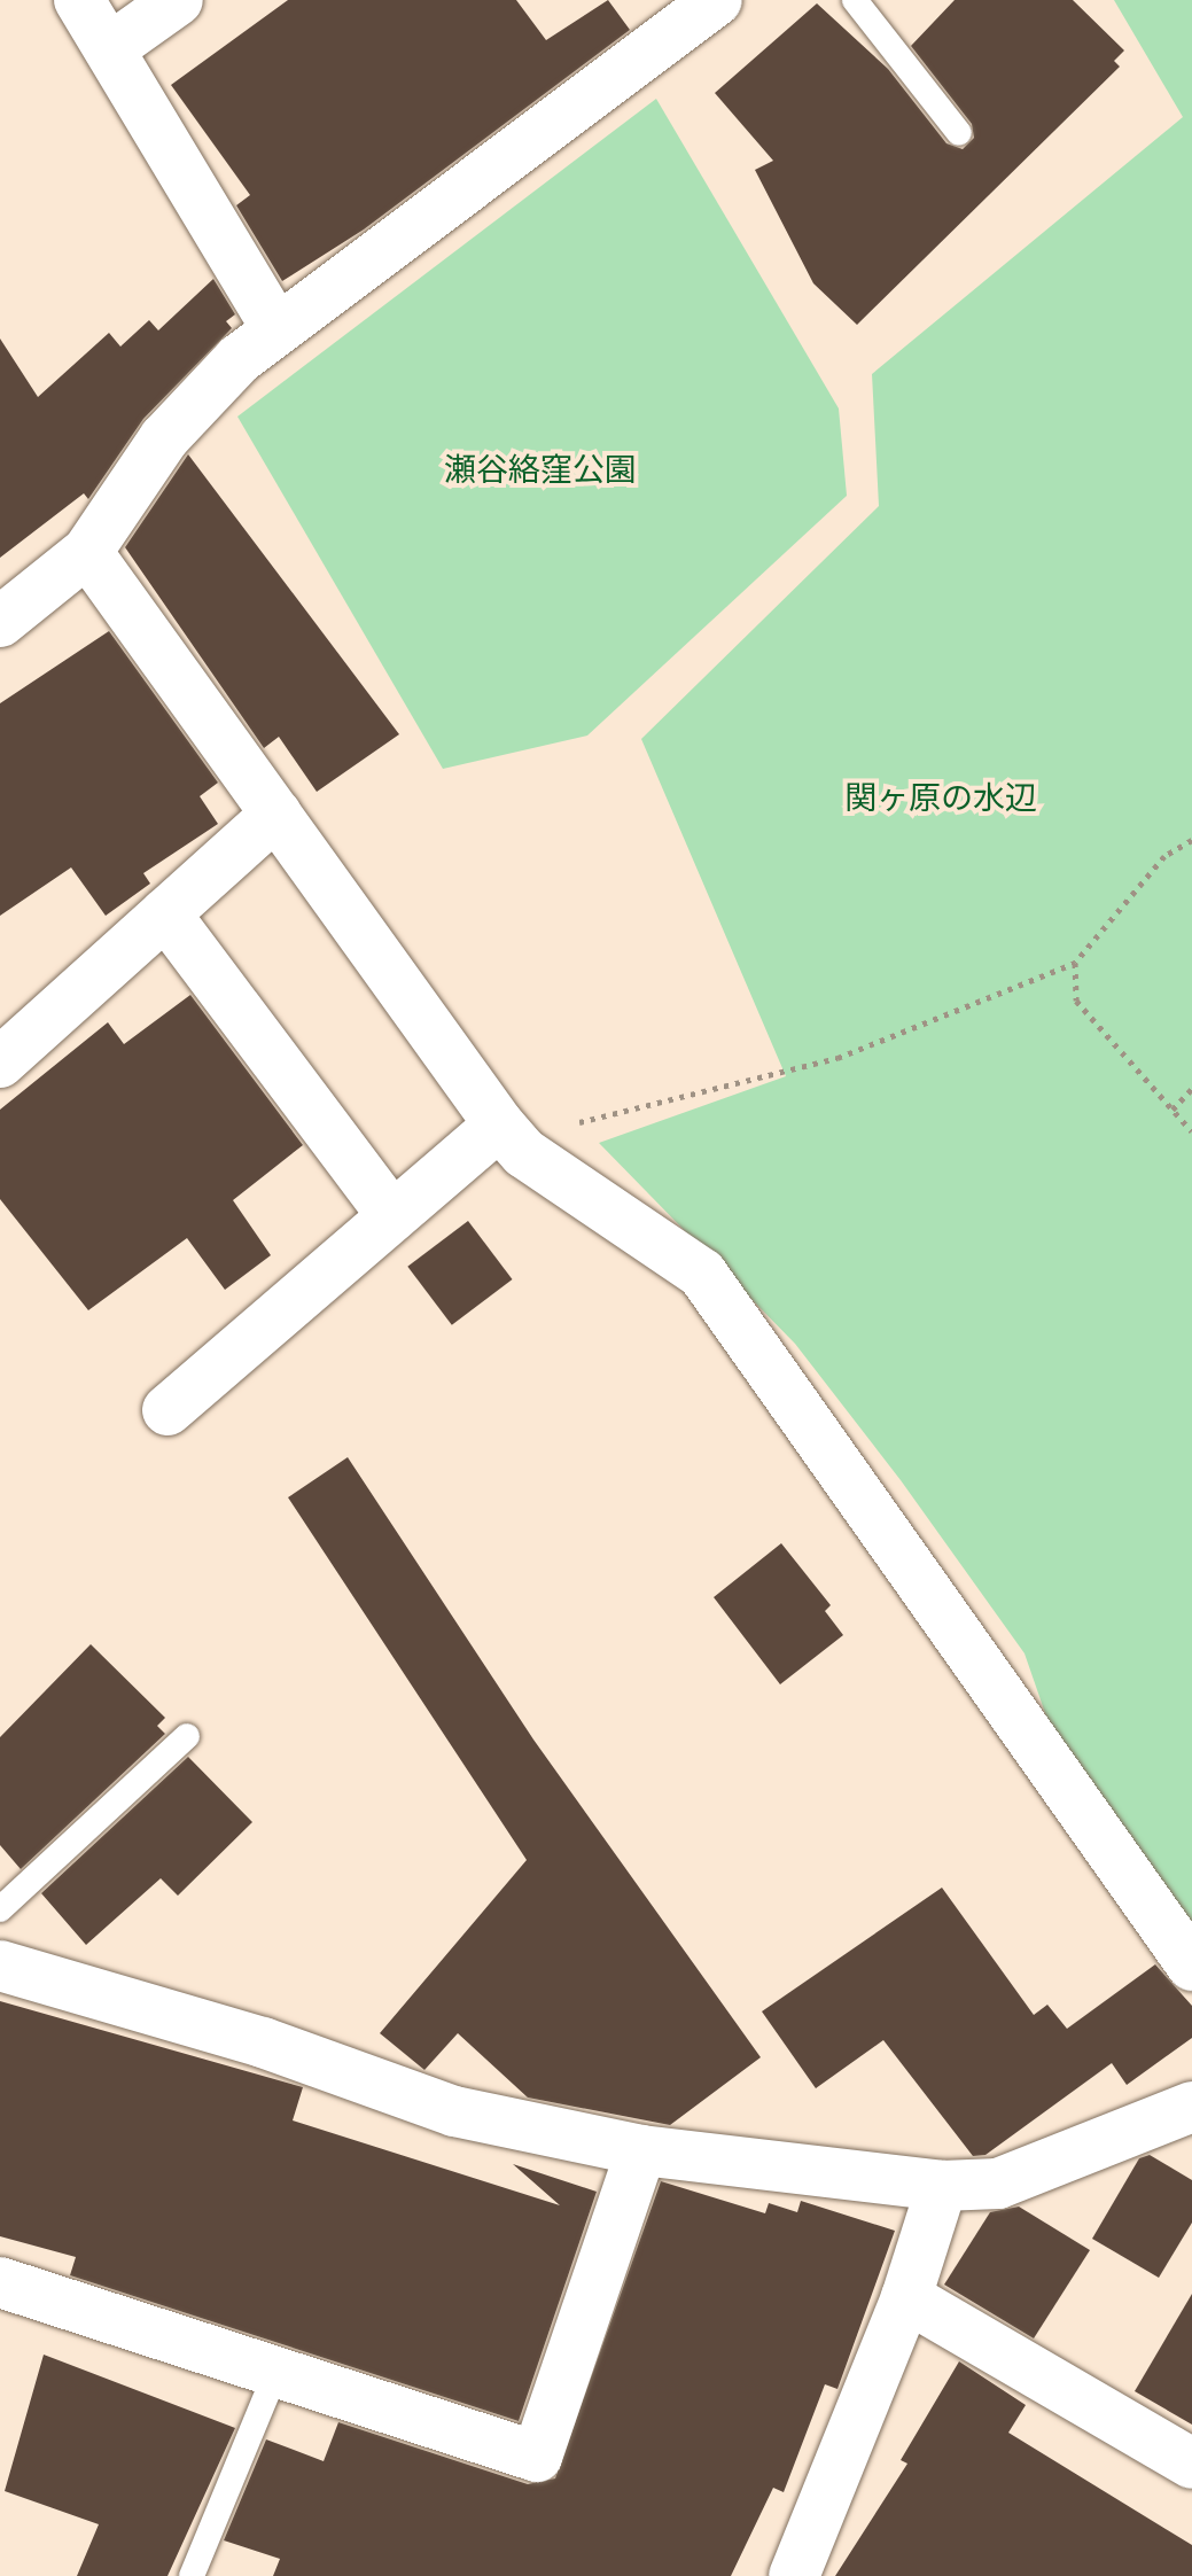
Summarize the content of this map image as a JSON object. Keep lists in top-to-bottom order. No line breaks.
{"parks":["瀬谷絡窪公園","関ヶ原の水辺"]}
